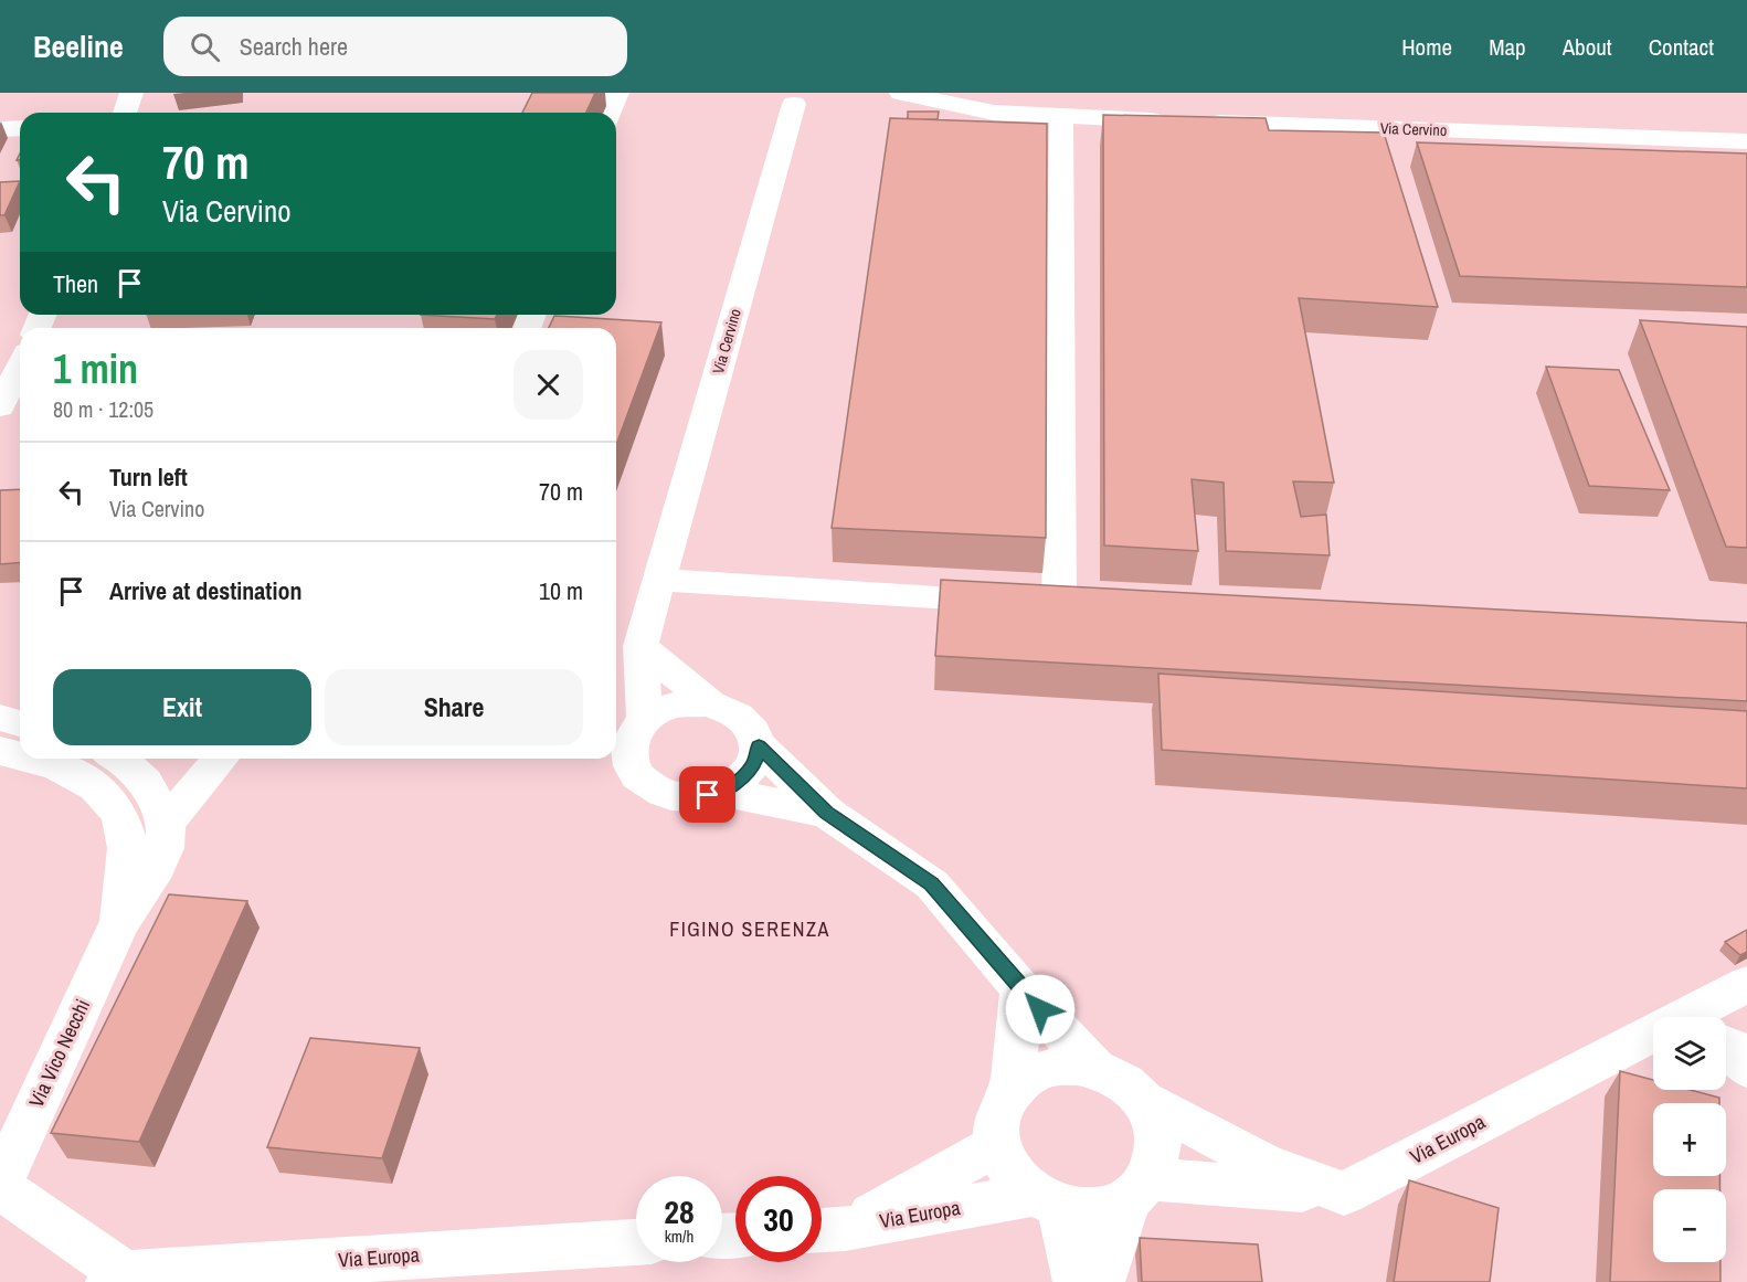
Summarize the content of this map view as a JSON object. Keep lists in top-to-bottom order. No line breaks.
{"streets":{"street":["Via Cervino","Via Vico Necchi","Via Europa"]},"districts":["FIGINO SERENZA"],"page":{"header":"Beeline","search":"Search here","nav":["Home","Map","About","Contact"],"turn":["70 m","Via Cervino"],"then":"Then","heading":["1 min","80 m · 12:05"],"list":[{"name":"Turn left","note":"Via Cervino","value":"70 m"},{"name":"Arrive at destination","value":"10 m"}],"buttons":["Exit","Share"],"map_buttons":["+","−"],"speed":"28 km/h","limit":"30"}}
